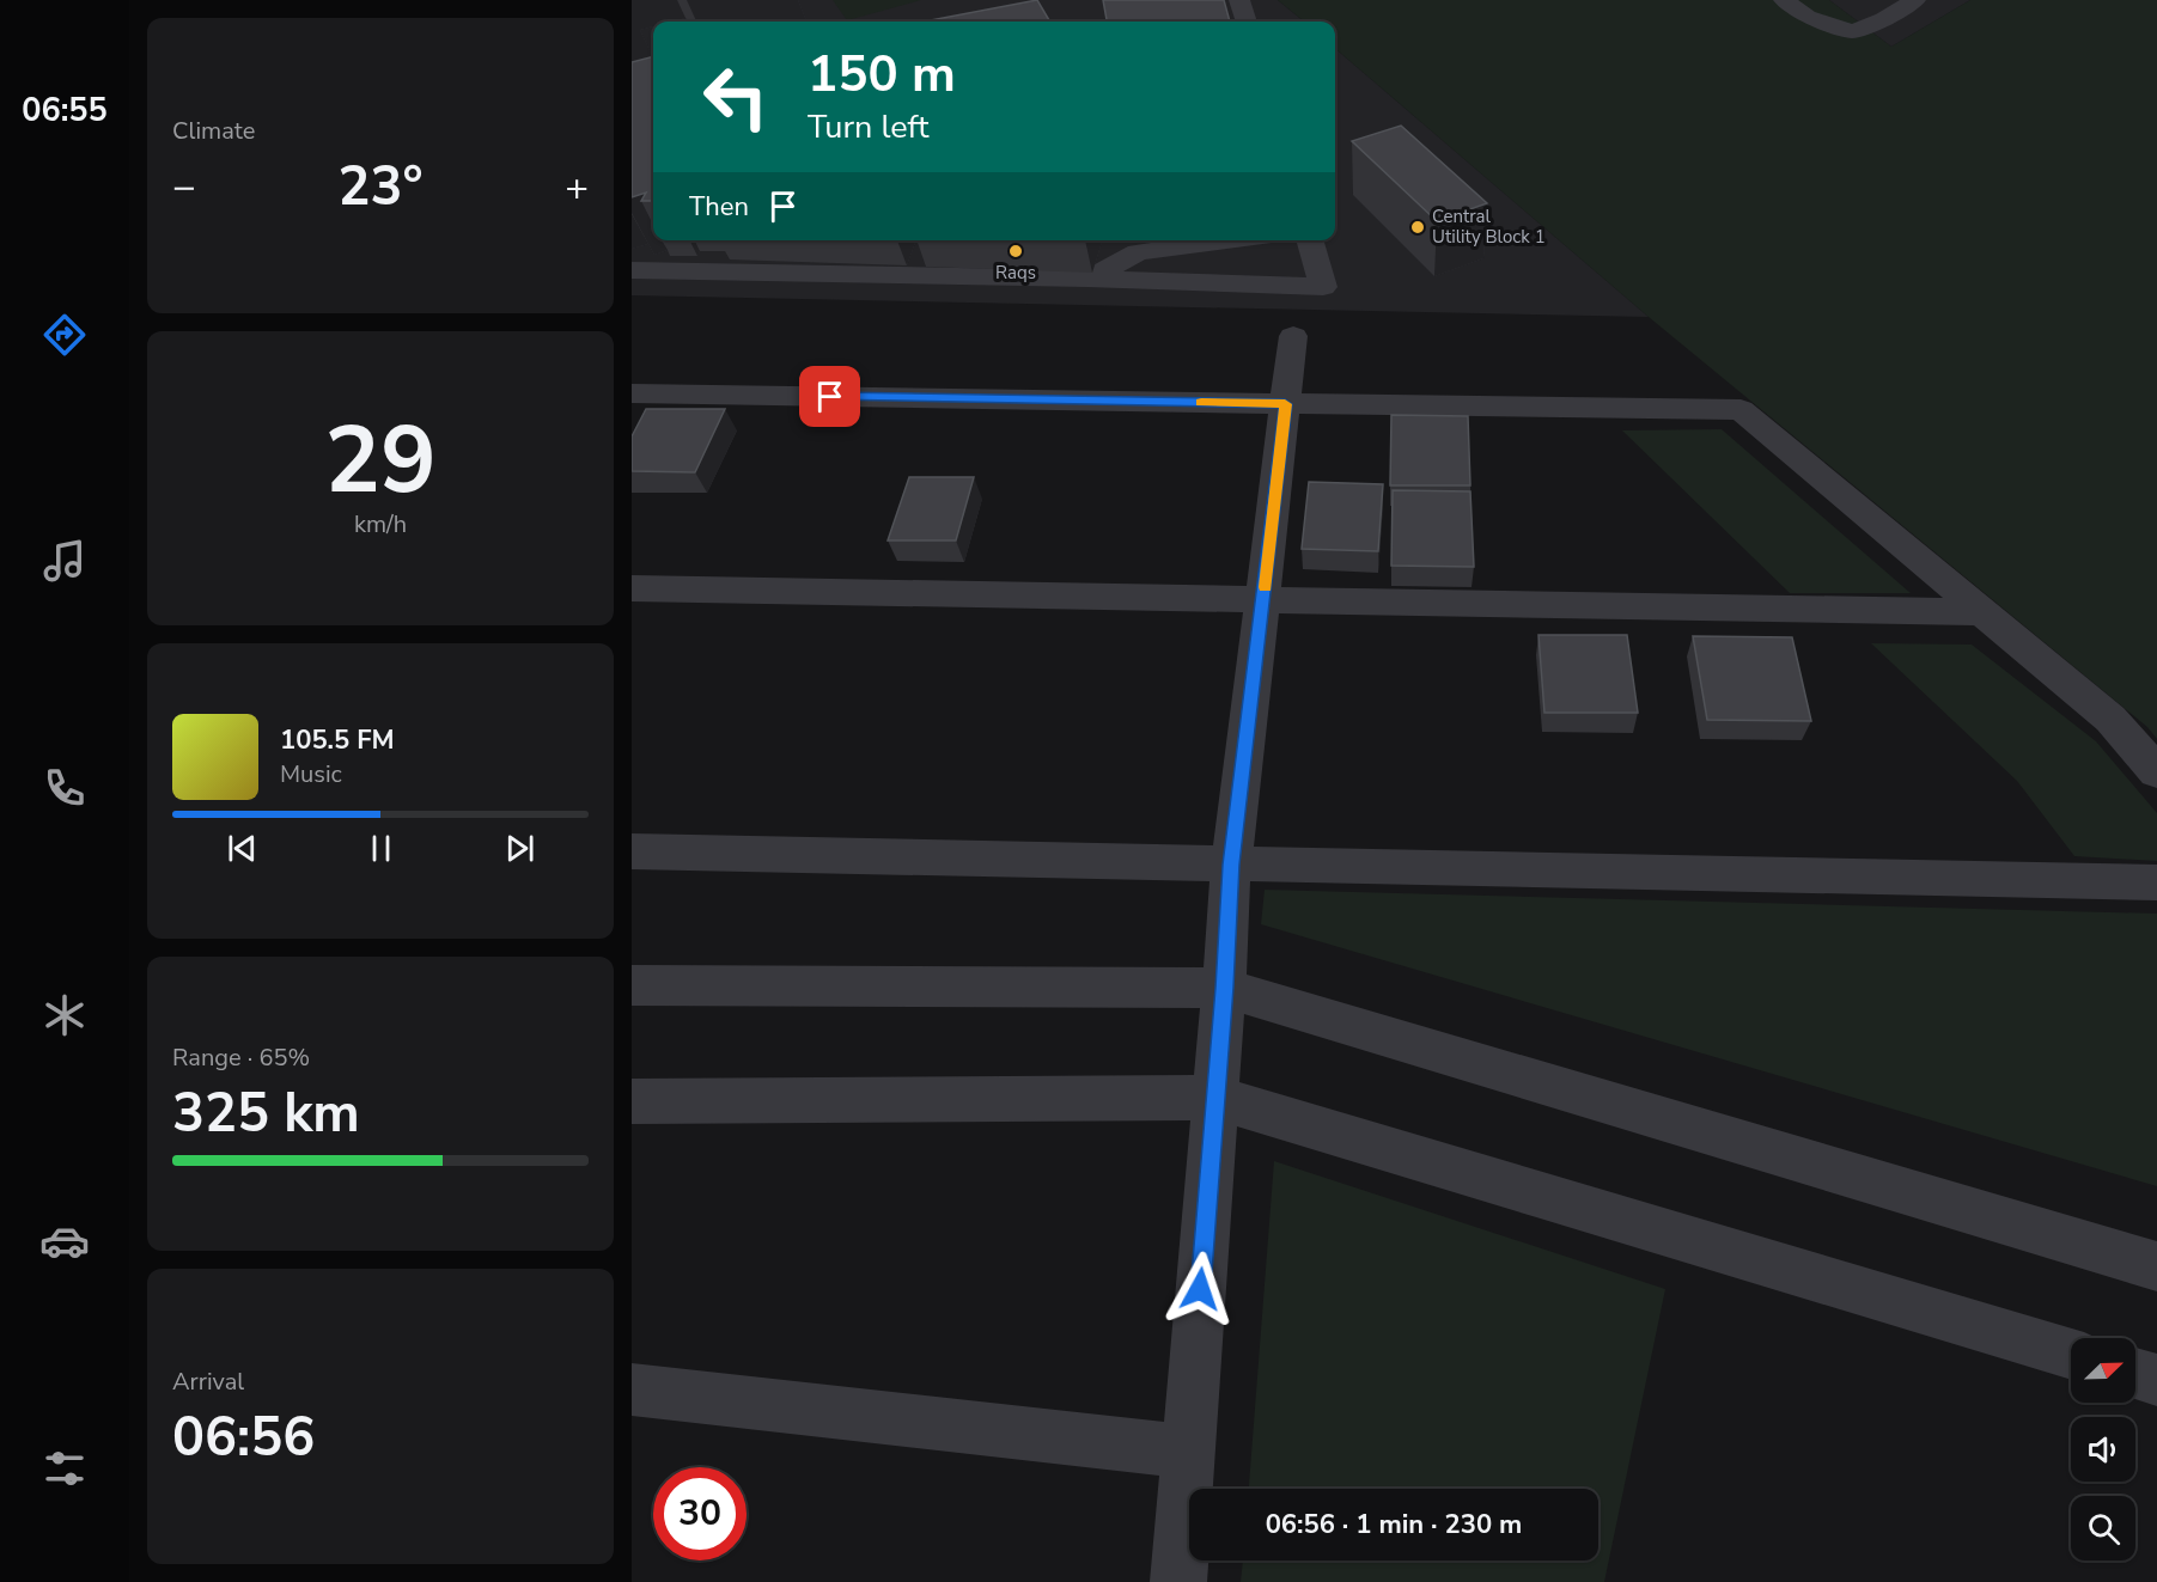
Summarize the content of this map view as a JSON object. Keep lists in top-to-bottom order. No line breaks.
{"places":["Central Utility Block 1","Raqs"],"north":"top right","page":{"tabs":"06:55","tile":["Climate",["29","km/h"],["Range · 65%","325 km"],["Arrival","06:56"]],"turn":["150 m","Turn left"],"heat":["−","23°","+"],"then":"Then","song":["105.5 FM","Music"],"limit":"30","trip":"06:56 · 1 min · 230 m"}}
